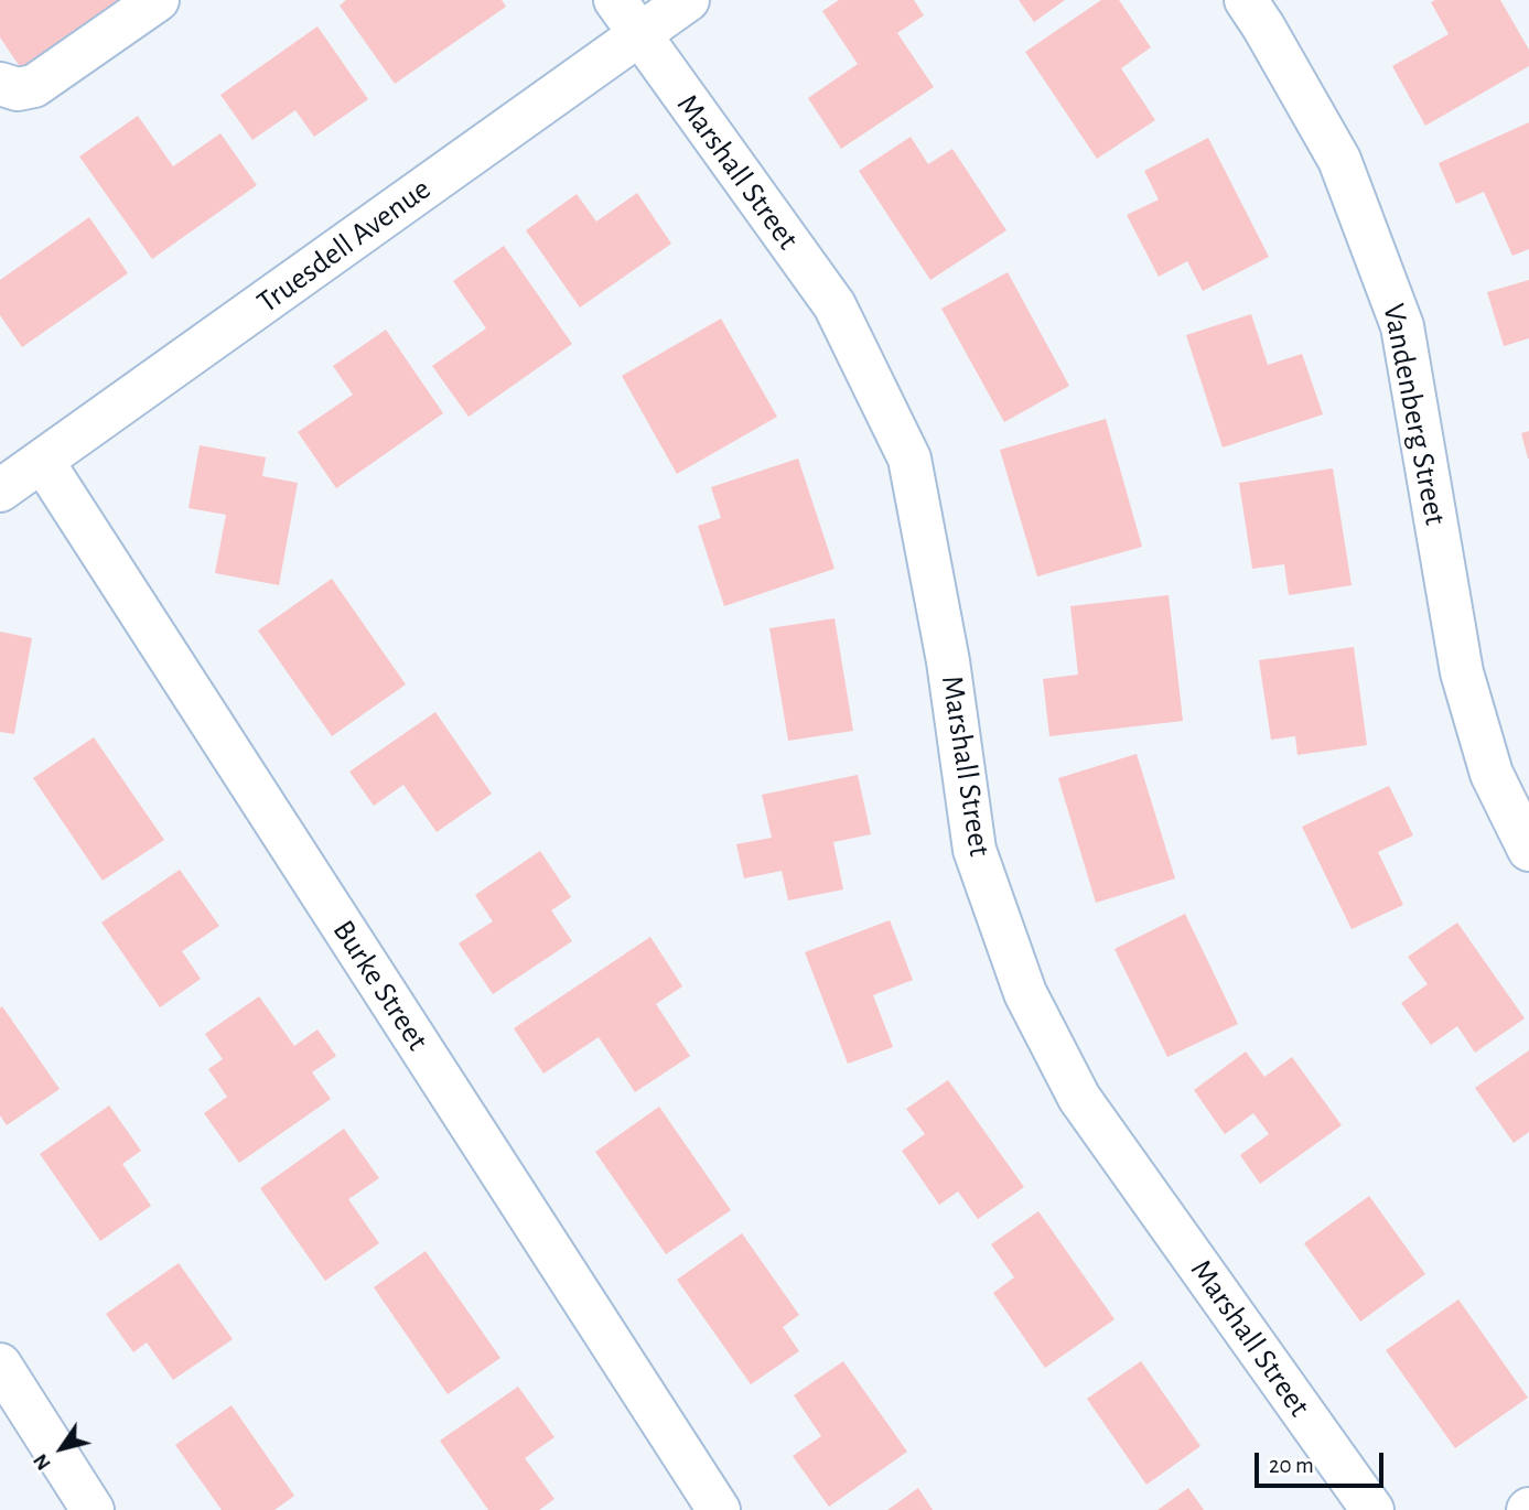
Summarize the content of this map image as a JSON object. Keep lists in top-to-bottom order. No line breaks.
{"streets":{"street":["Marshall Street","Truesdell Avenue","Vandenberg Street","Burke Street"]},"crossings":[["Marshall Street","Truesdell Avenue"],["Truesdell Avenue","Burke Street"]],"scale_bar":"20 m","north":"bottom left"}
